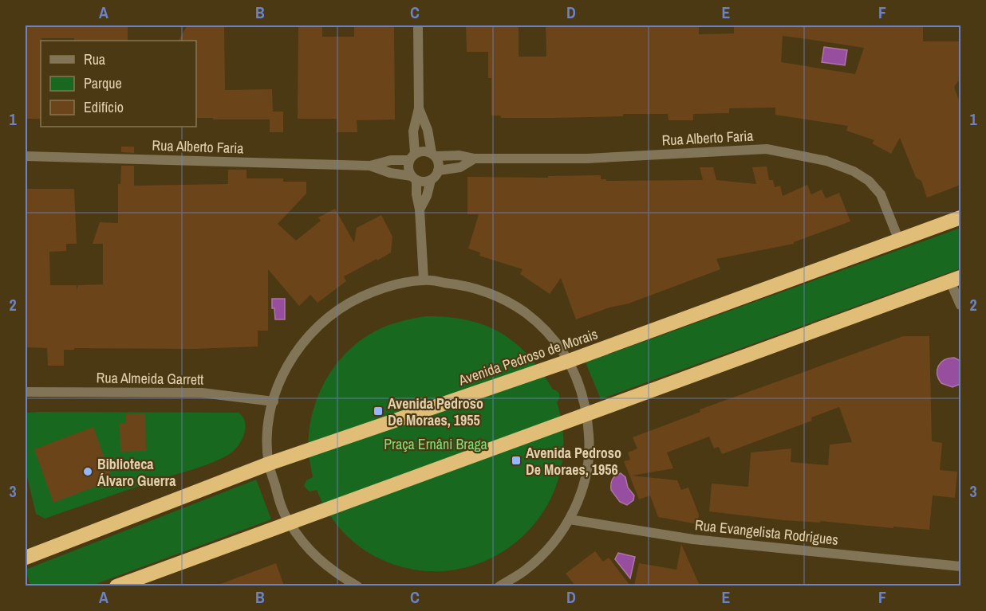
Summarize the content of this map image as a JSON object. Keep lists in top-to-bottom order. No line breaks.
{"streets":{"highway":["Avenida Pedroso de Morais"],"street":["Rua Alberto Faria","Rua Almeida Garrett","Rua Evangelista Rodrigues"]},"crossings":[["Rua Alberto Faria","Avenida Pedroso de Morais"]],"parks":["Praça Ernâni Braga"],"places":{"transit":["Avenida Pedroso De Moraes, 1955","Avenida Pedroso De Moraes, 1956"],"other":["Biblioteca Álvaro Guerra"]},"legend":["Rua","Parque","Edifício"],"grid":{"columns":["A","B","C","D","E","F"],"rows":["1","2","3"]}}
